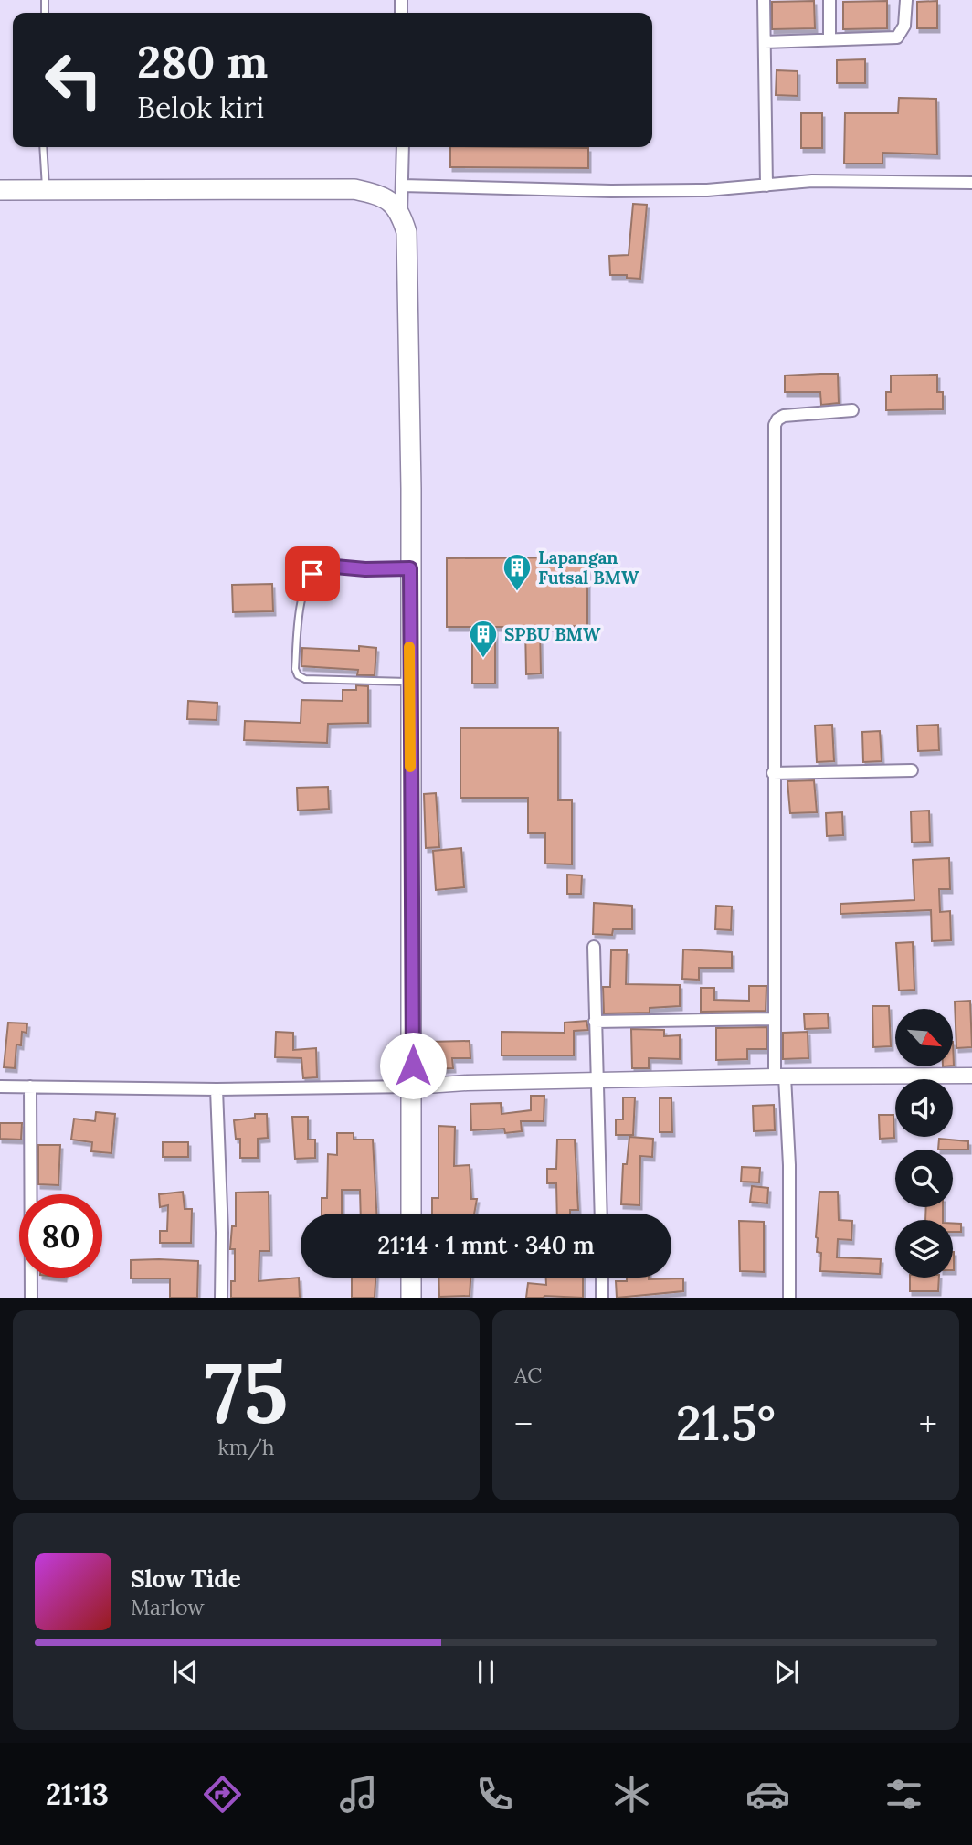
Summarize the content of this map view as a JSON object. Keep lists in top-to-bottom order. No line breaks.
{"places":{"building":["Lapangan Futsal BMW","SPBU BMW"]},"north":"bottom right","page":{"turn":["280 m","Belok kiri"],"limit":"80","trip":"21:14 · 1 mnt · 340 m","tile":[["75","km/h"],"AC"],"heat":["−","21.5°","+"],"song":["Slow Tide","Marlow"],"tabs":"21:13"}}
